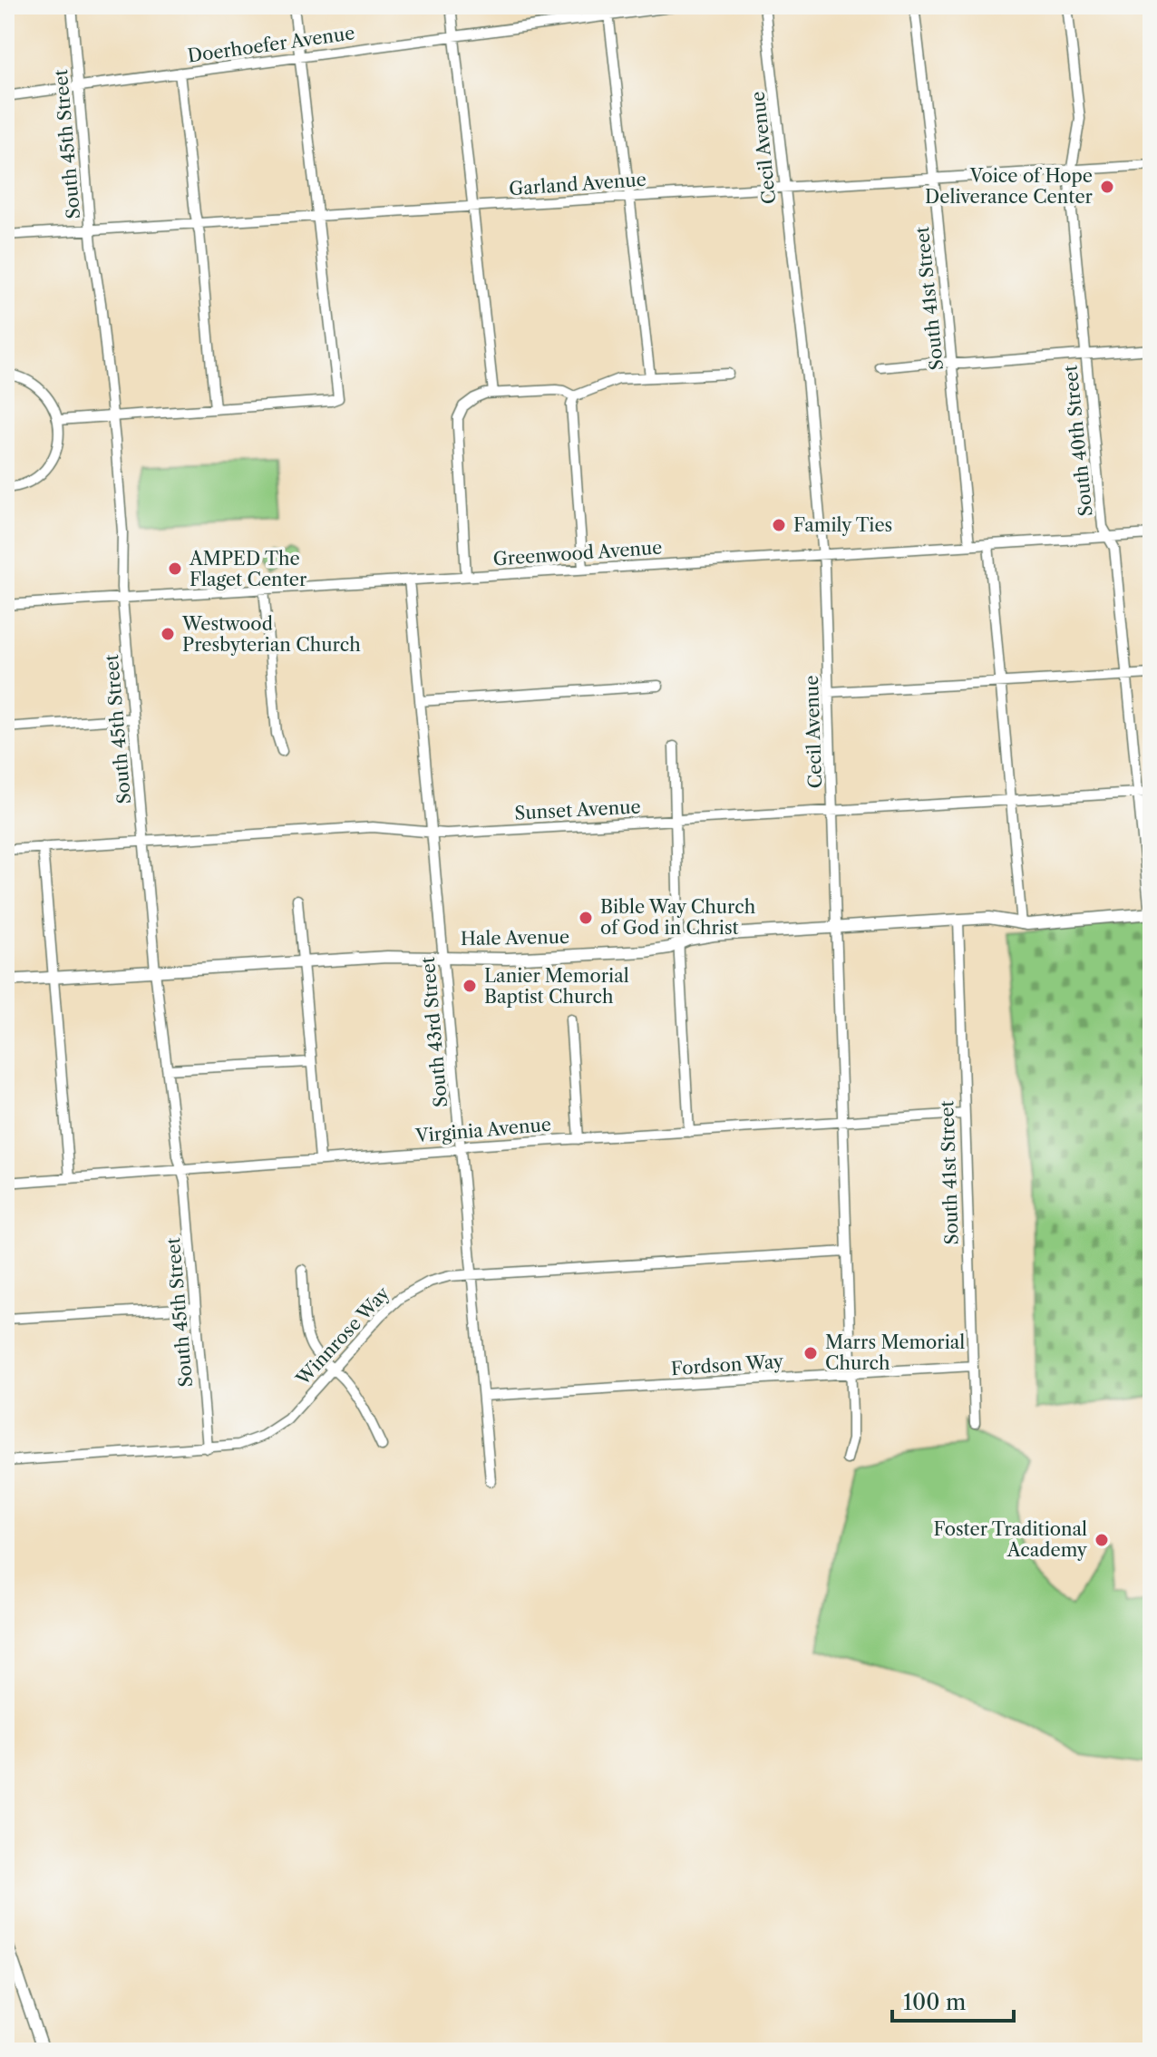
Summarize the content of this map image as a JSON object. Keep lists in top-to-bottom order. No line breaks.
{"streets":{"street":["Doerhoefer Avenue","South 45th Street","Cecil Avenue","Garland Avenue","South 41st Street","South 40th Street","Greenwood Avenue","Sunset Avenue","Hale Avenue","South 43rd Street","Virginia Avenue","Winnrose Way","Fordson Way"]},"crossings":[["Doerhoefer Avenue","South 45th Street"],["South 45th Street","Garland Avenue"],["South 45th Street","Greenwood Avenue"],["South 45th Street","Sunset Avenue"],["South 45th Street","Hale Avenue"],["South 45th Street","Virginia Avenue"],["South 45th Street","Winnrose Way"],["Cecil Avenue","Garland Avenue"],["Cecil Avenue","Greenwood Avenue"],["Cecil Avenue","Sunset Avenue"],["Cecil Avenue","Hale Avenue"],["Cecil Avenue","Virginia Avenue"],["Cecil Avenue","Winnrose Way"],["Cecil Avenue","Fordson Way"],["Garland Avenue","South 41st Street"],["Garland Avenue","South 40th Street"],["South 41st Street","Greenwood Avenue"],["South 41st Street","Hale Avenue"],["South 41st Street","Virginia Avenue"],["South 41st Street","Fordson Way"],["South 40th Street","Greenwood Avenue"],["South 40th Street","Sunset Avenue"],["South 40th Street","Hale Avenue"],["Greenwood Avenue","South 43rd Street"],["Sunset Avenue","South 43rd Street"],["Hale Avenue","South 43rd Street"],["South 43rd Street","Virginia Avenue"],["South 43rd Street","Winnrose Way"],["South 43rd Street","Fordson Way"]],"places":["Voice of Hope Deliverance Center","Family Ties","AMPED The Flaget Center","Westwood Presbyterian Church","Bible Way Church of God in Christ","Lanier Memorial Baptist Church","Marrs Memorial Church","Foster Traditional Academy"],"scale_bar":"100 m"}
